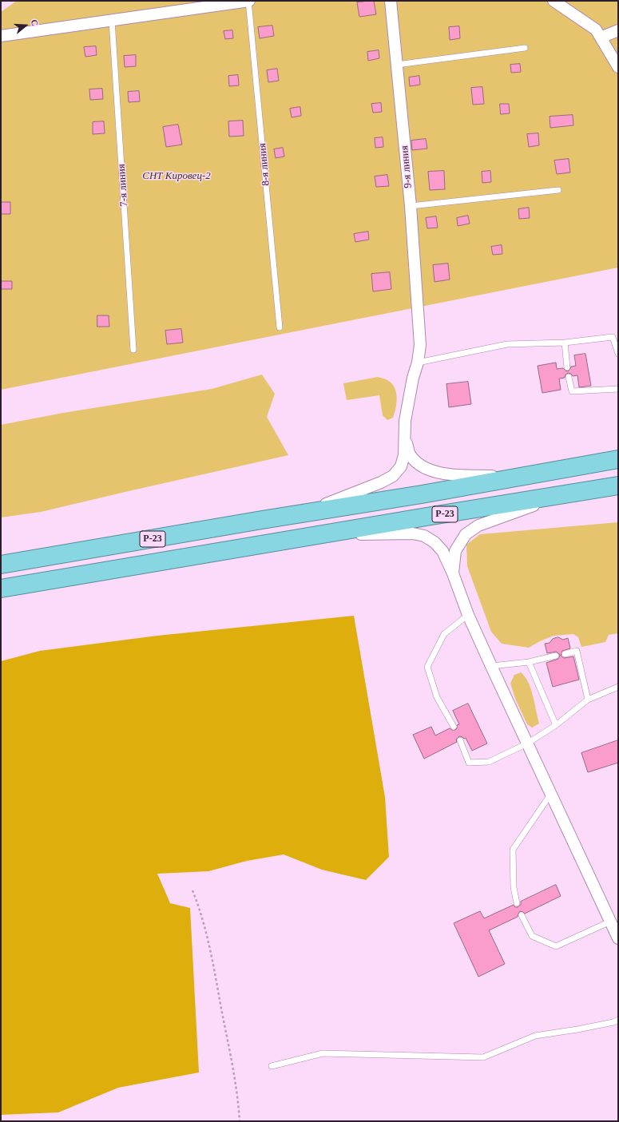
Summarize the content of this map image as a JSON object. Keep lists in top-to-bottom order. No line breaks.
{"streets":{"highway":["Р-23"],"street":["9-я линия"],"lane":["8-я линия","7-я линия"]},"crossings":[["9-я линия","Р-23"]],"parks":["СНТ Кировец-2"],"north":"right"}
